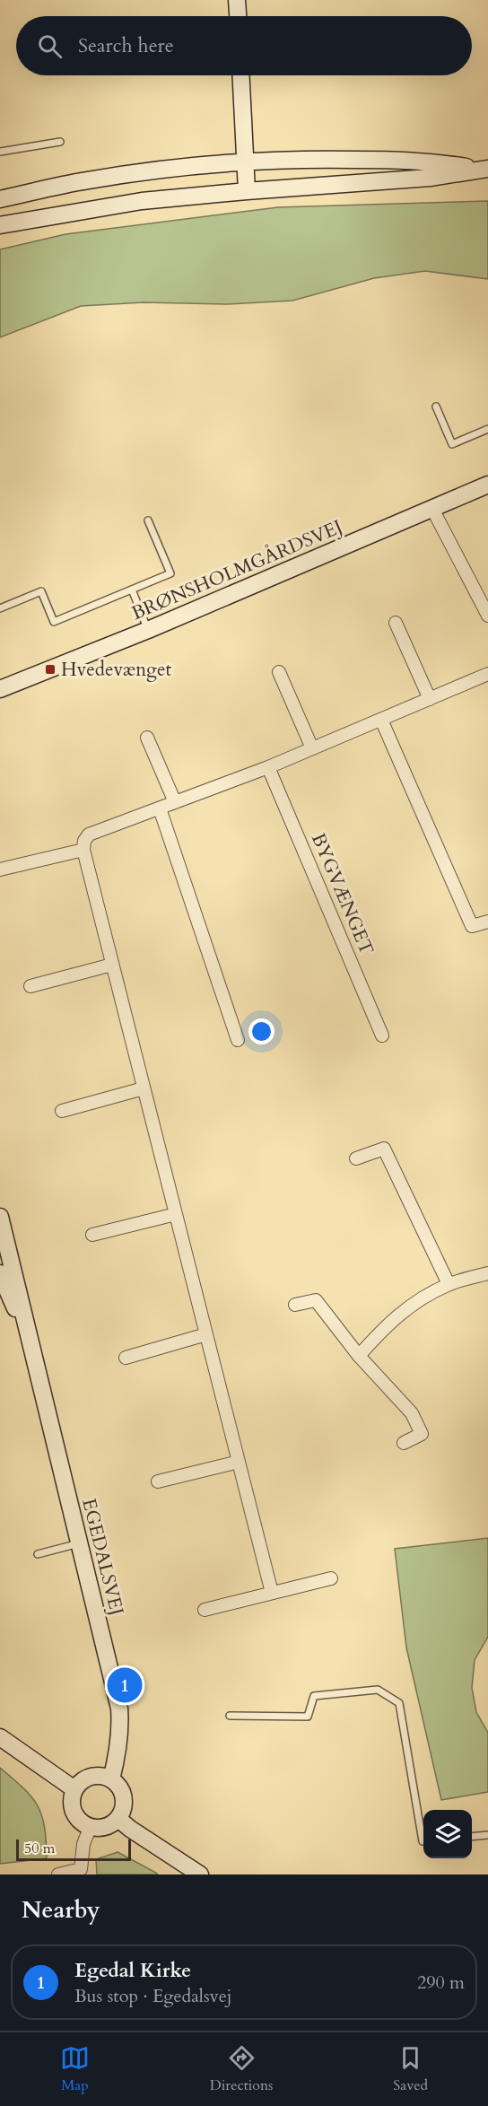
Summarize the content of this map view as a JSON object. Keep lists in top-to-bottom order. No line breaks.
{"streets":{"street":["BRØNSHOLMGÅRDSVEJ","BYGVÆNGET","EGEDALSVEJ"]},"places":{"transit":["Hvedevænget"]},"scale_bar":"50 m","page":{"search":"Search here","pins":"1","scale":"50 m","heading":"Nearby","list":[{"mark":"1","name":"Egedal Kirke","note":"Bus stop · Egedalsvej","value":"290 m"}],"nav":["Map","Directions","Saved"]}}
